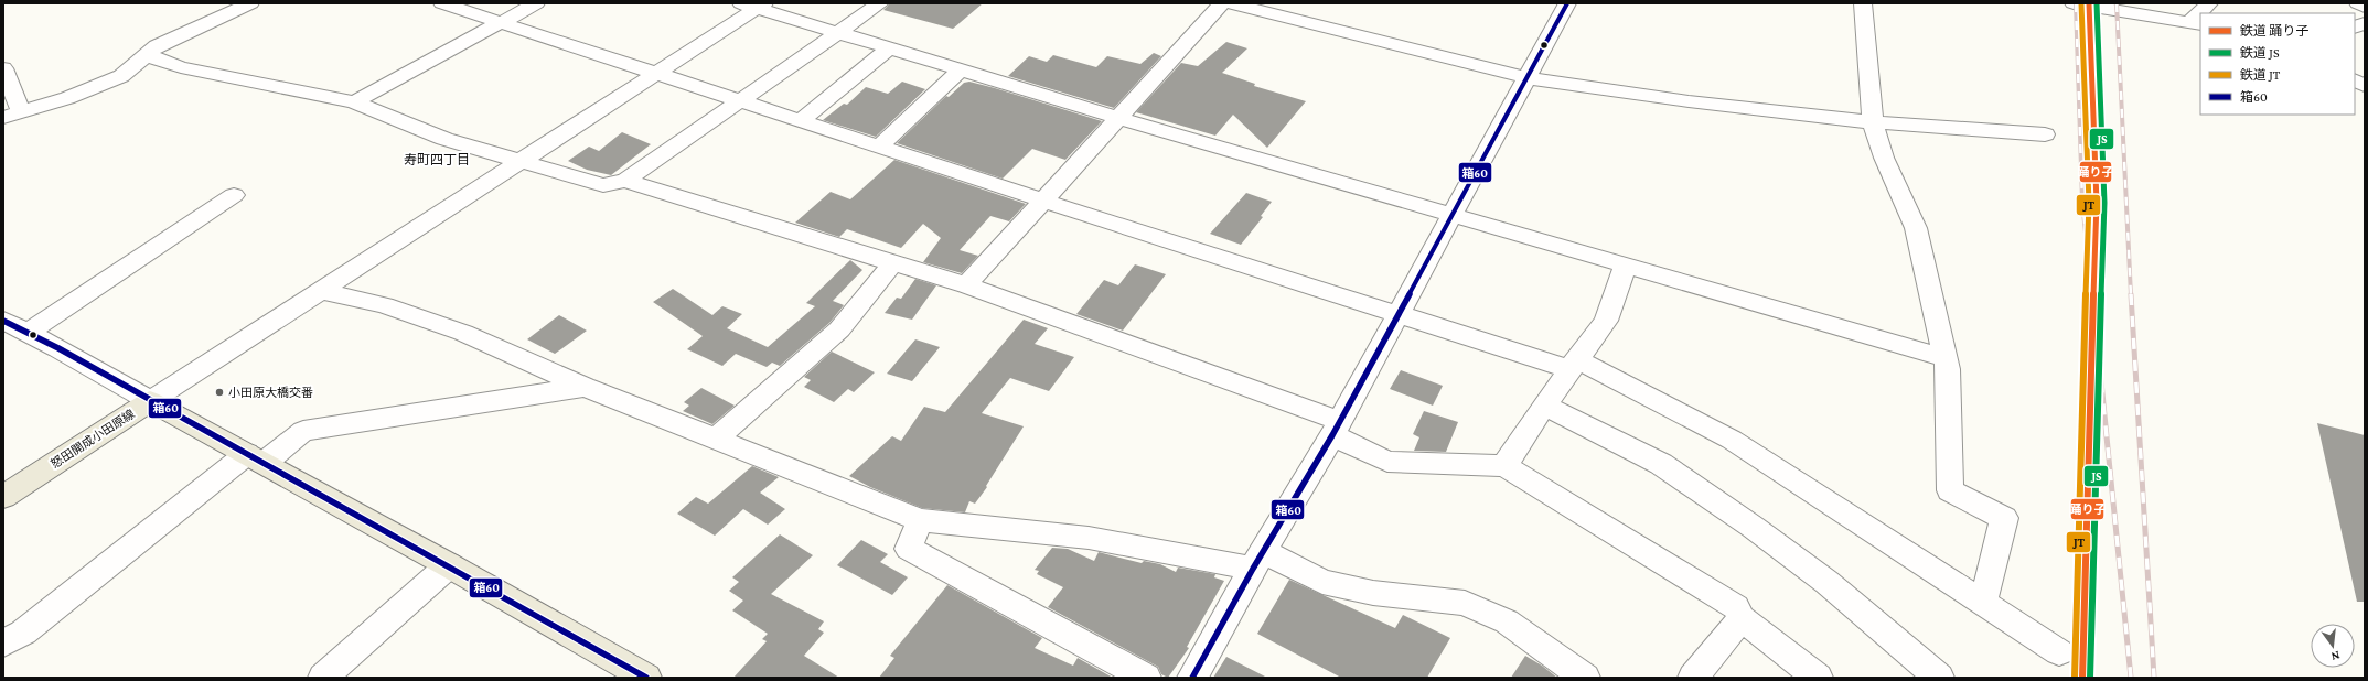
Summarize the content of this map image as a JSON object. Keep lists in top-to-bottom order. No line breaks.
{"streets":{"main road":["怒田開成小田原線"]},"districts":["寿町四丁目"],"places":["小田原大橋交番"],"lines":["rail line 踊り子","rail line JS","rail line JT","transit line 箱60"],"legend":["鉄道 踊り子","鉄道 JS","鉄道 JT","箱60"],"north":"bottom"}
